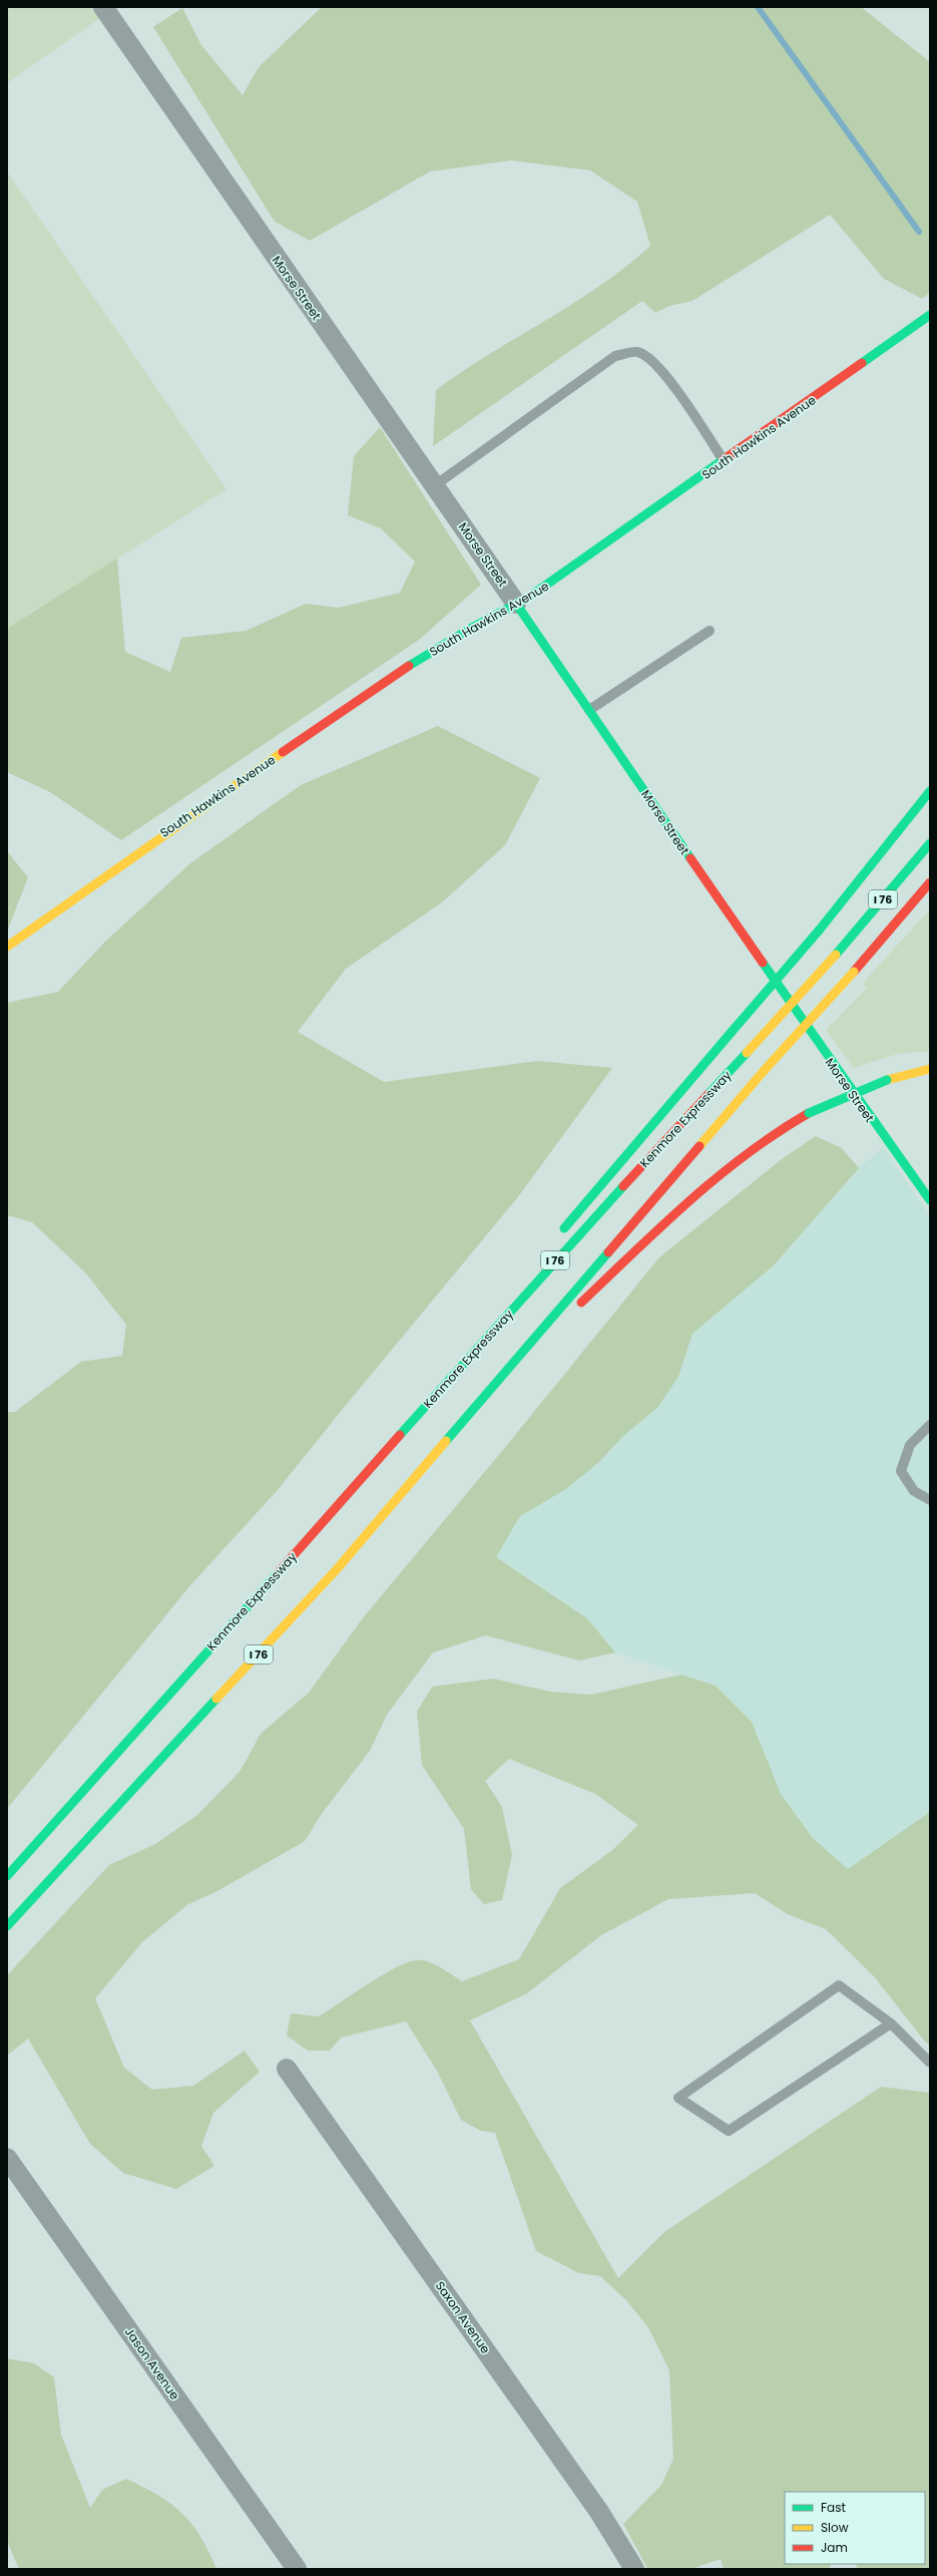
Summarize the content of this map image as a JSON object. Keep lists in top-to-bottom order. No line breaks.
{"streets":{"main road":["Morse Street","South Hawkins Avenue","I 76","Kenmore Expressway"],"street":["Saxon Avenue","Jason Avenue"]},"crossings":[["Morse Street","South Hawkins Avenue"]],"legend":["Fast","Slow","Jam"]}
